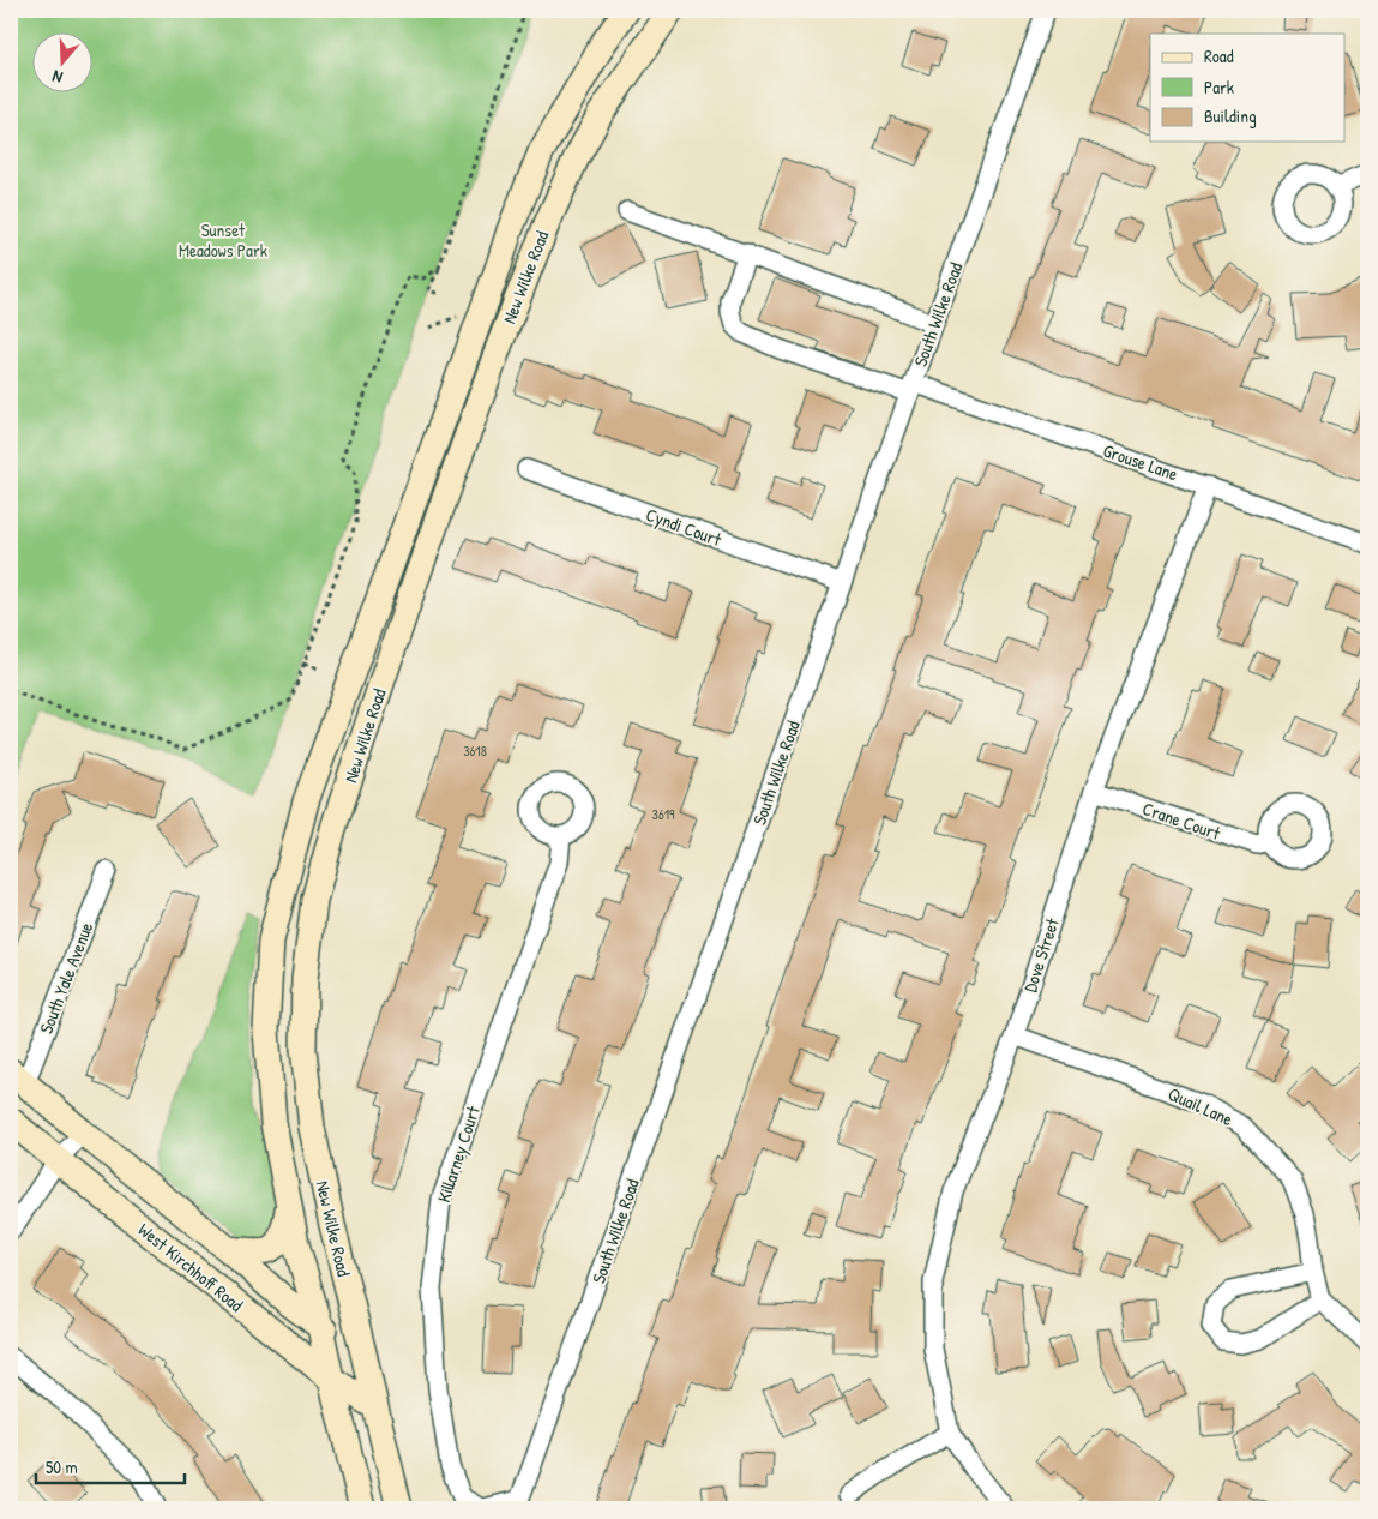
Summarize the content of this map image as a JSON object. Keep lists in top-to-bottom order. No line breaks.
{"streets":{"main road":["New Wilke Road","West Kirchhoff Road"],"street":["South Wilke Road","Grouse Lane","Cyndi Court","Crane Court","Dove Street","South Yale Avenue","Quail Lane","Killarney Court"]},"crossings":[["New Wilke Road","West Kirchhoff Road"],["South Wilke Road","Grouse Lane"],["South Wilke Road","Cyndi Court"],["South Wilke Road","Killarney Court"],["Grouse Lane","Dove Street"],["Crane Court","Dove Street"],["Dove Street","Quail Lane"],["South Yale Avenue","West Kirchhoff Road"]],"parks":["Sunset Meadows Park"],"house_numbers":["3618","3619"],"legend":["Road","Park","Building"],"scale_bar":"50 m","north":"bottom"}
